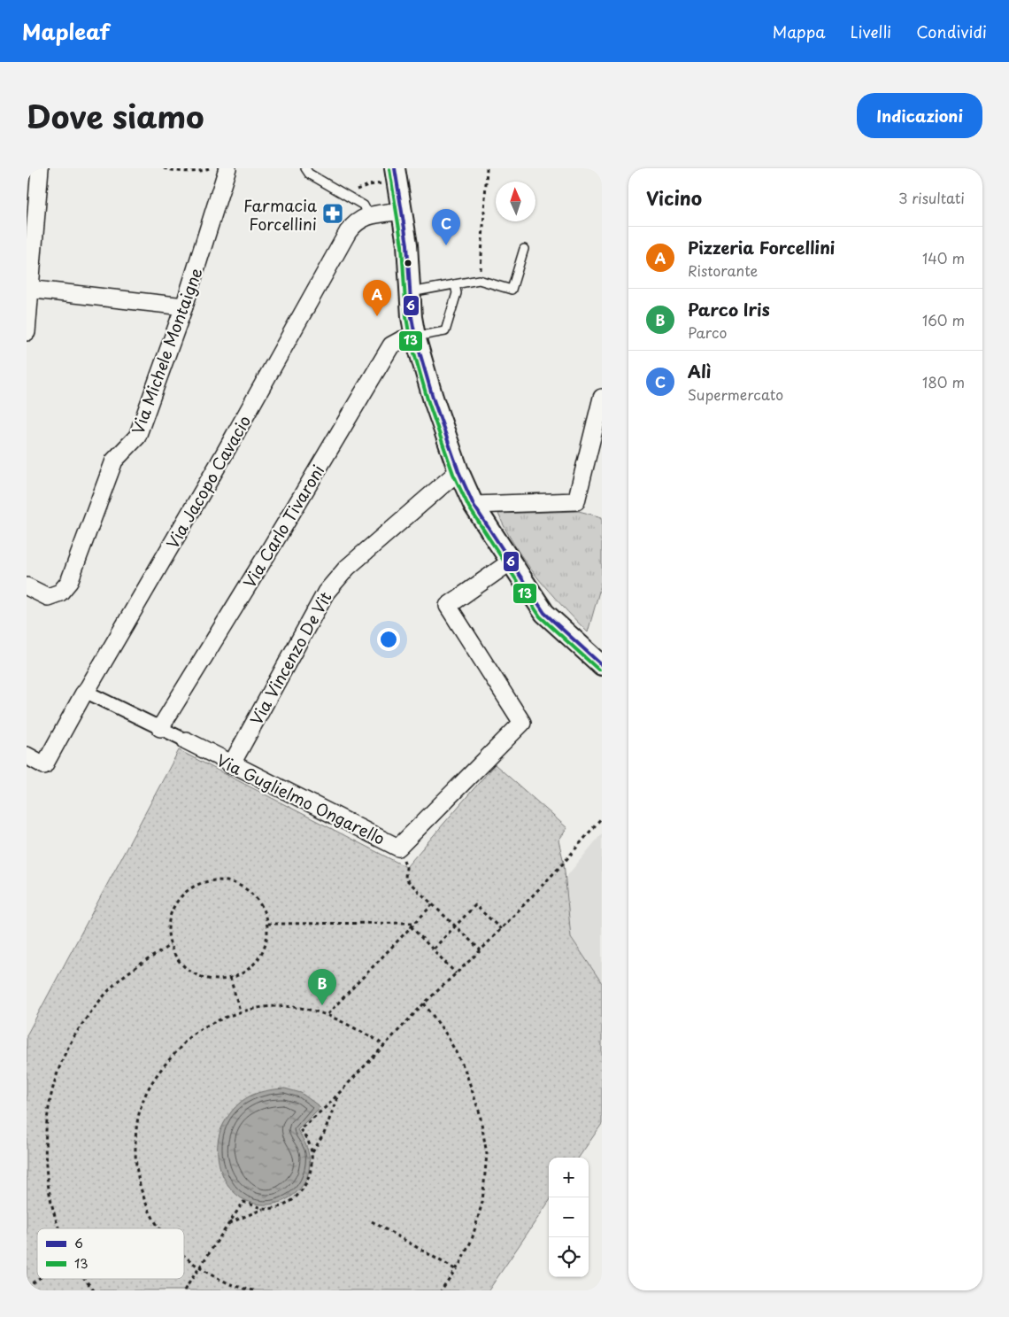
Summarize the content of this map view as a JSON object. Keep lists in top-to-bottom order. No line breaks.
{"streets":{"street":["Via Michele Montaigne","Via Jacopo Cavacio","Via Carlo Tivaroni","Via Vincenzo De Vit","Via Guglielmo Ongarello"]},"crossings":[["Via Vincenzo De Vit","Via Guglielmo Ongarello"]],"places":{"pharmacy":["Farmacia Forcellini"]},"lines":["transit line 6","transit line 13"],"legend":["6","13"],"north":"top","page":{"header":"Mapleaf","nav":["Mappa","Livelli","Condividi"],"title":"Dove siamo","buttons":"Indicazioni","heading":["Vicino","3 risultati"],"pins":["C","A","B"],"list":[{"mark":"A","name":"Pizzeria Forcellini","note":"Ristorante","value":"140 m"},{"mark":"B","name":"Parco Iris","note":"Parco","value":"160 m"},{"mark":"C","name":"Alì","note":"Supermercato","value":"180 m"}],"map_buttons":["+","−"]}}
